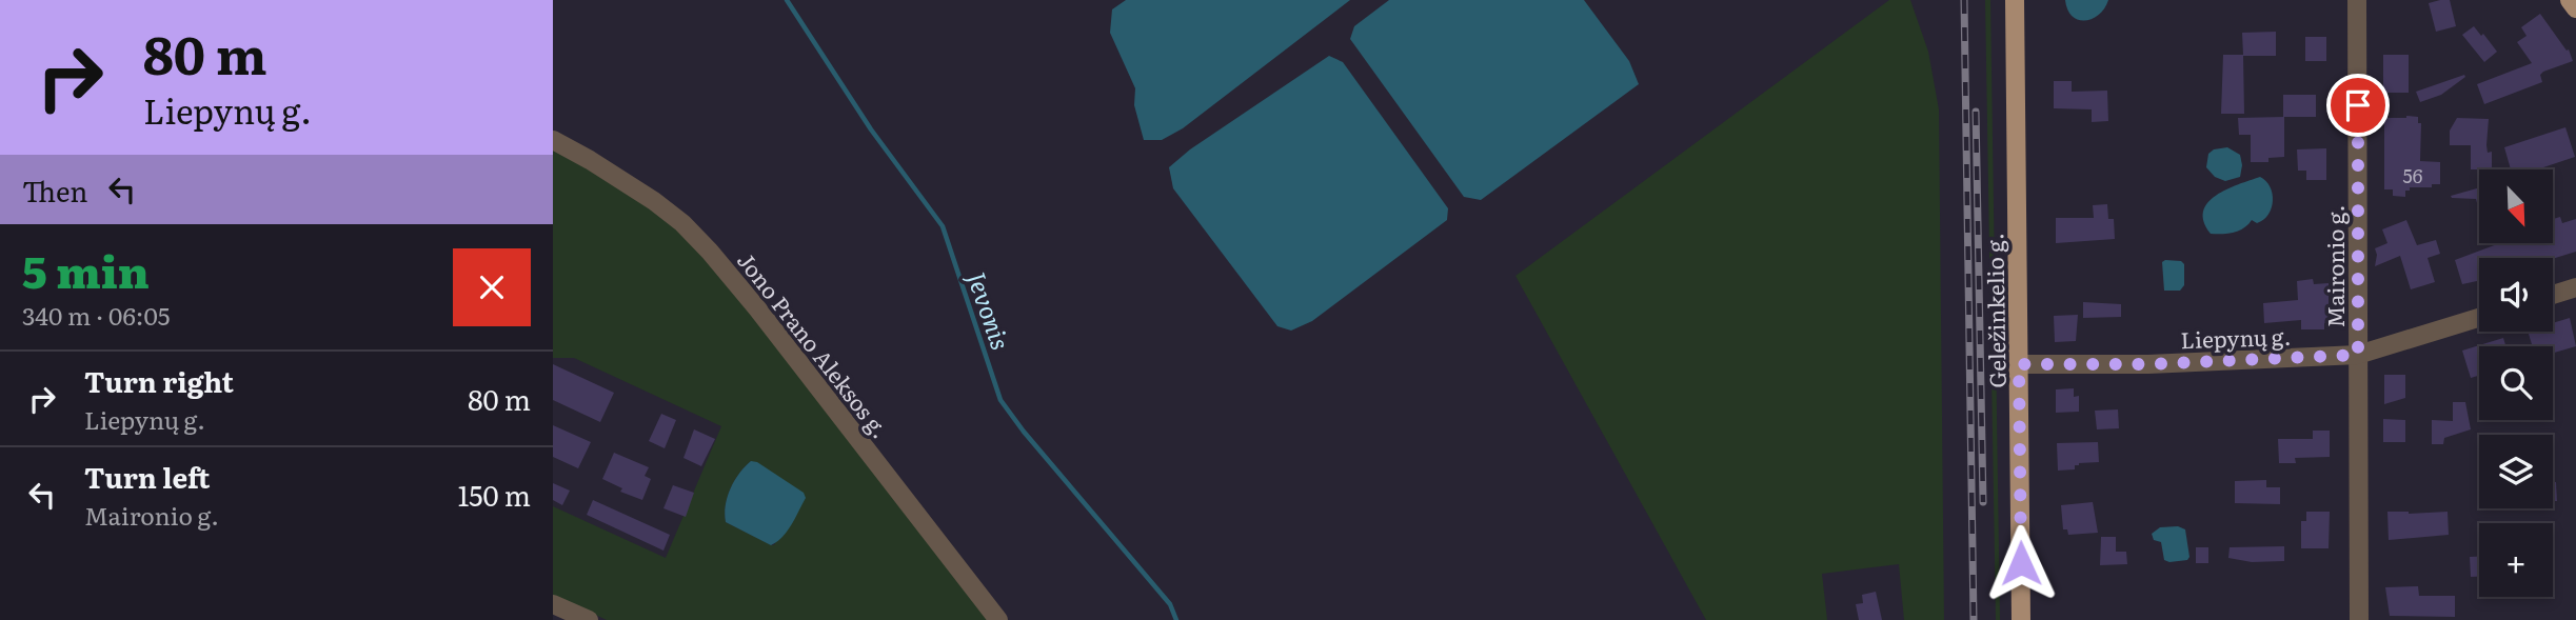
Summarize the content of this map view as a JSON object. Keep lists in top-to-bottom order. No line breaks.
{"streets":{"main road":["Geležinkelio g."],"street":["Maironio g.","Liepynų g.","Jono Prano Aleksos g."]},"crossings":[["Maironio g.","Liepynų g."],["Geležinkelio g.","Liepynų g."]],"water":["Jevonis"],"house_numbers":["56"],"north":"bottom right","page":{"turn":["80 m","Liepynų g."],"then":"Then","map_buttons":"+","heading":["5 min","340 m · 06:05"],"list":[{"name":"Turn right","note":"Liepynų g.","value":"80 m"},{"name":"Turn left","note":"Maironio g.","value":"150 m"}]}}
